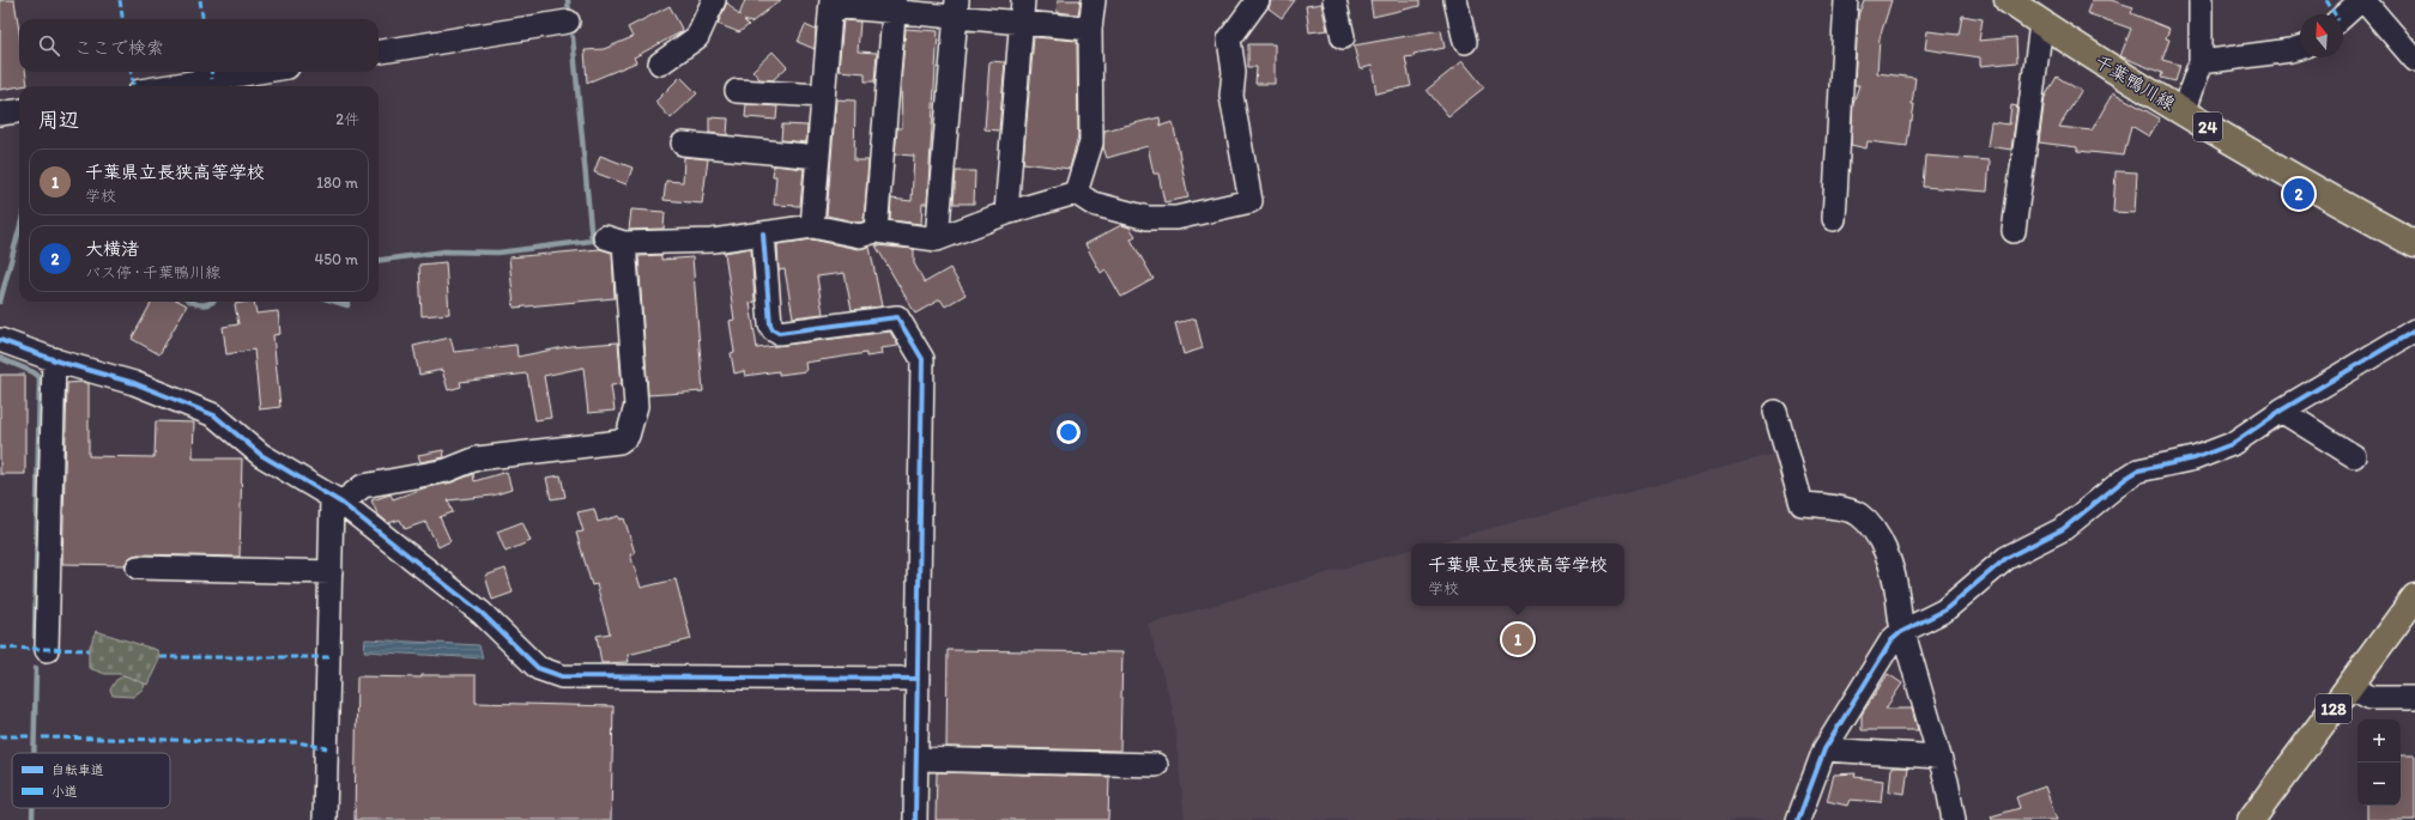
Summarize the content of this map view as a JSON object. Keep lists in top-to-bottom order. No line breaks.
{"streets":{"main road":["千葉鴨川線","24","128"]},"legend":["自転車道","小道"],"north":"top","page":{"search":"ここで検索","heading":["周辺","2件"],"list":[{"mark":"1","name":"千葉県立長狭高等学校","note":"学校","value":"180 m"},{"mark":"2","name":"大横渚","note":"バス停 · 千葉鴨川線","value":"450 m"}],"pins":["2","1"],"popup":["千葉県立長狭高等学校","学校"],"map_buttons":["+","−"]}}
